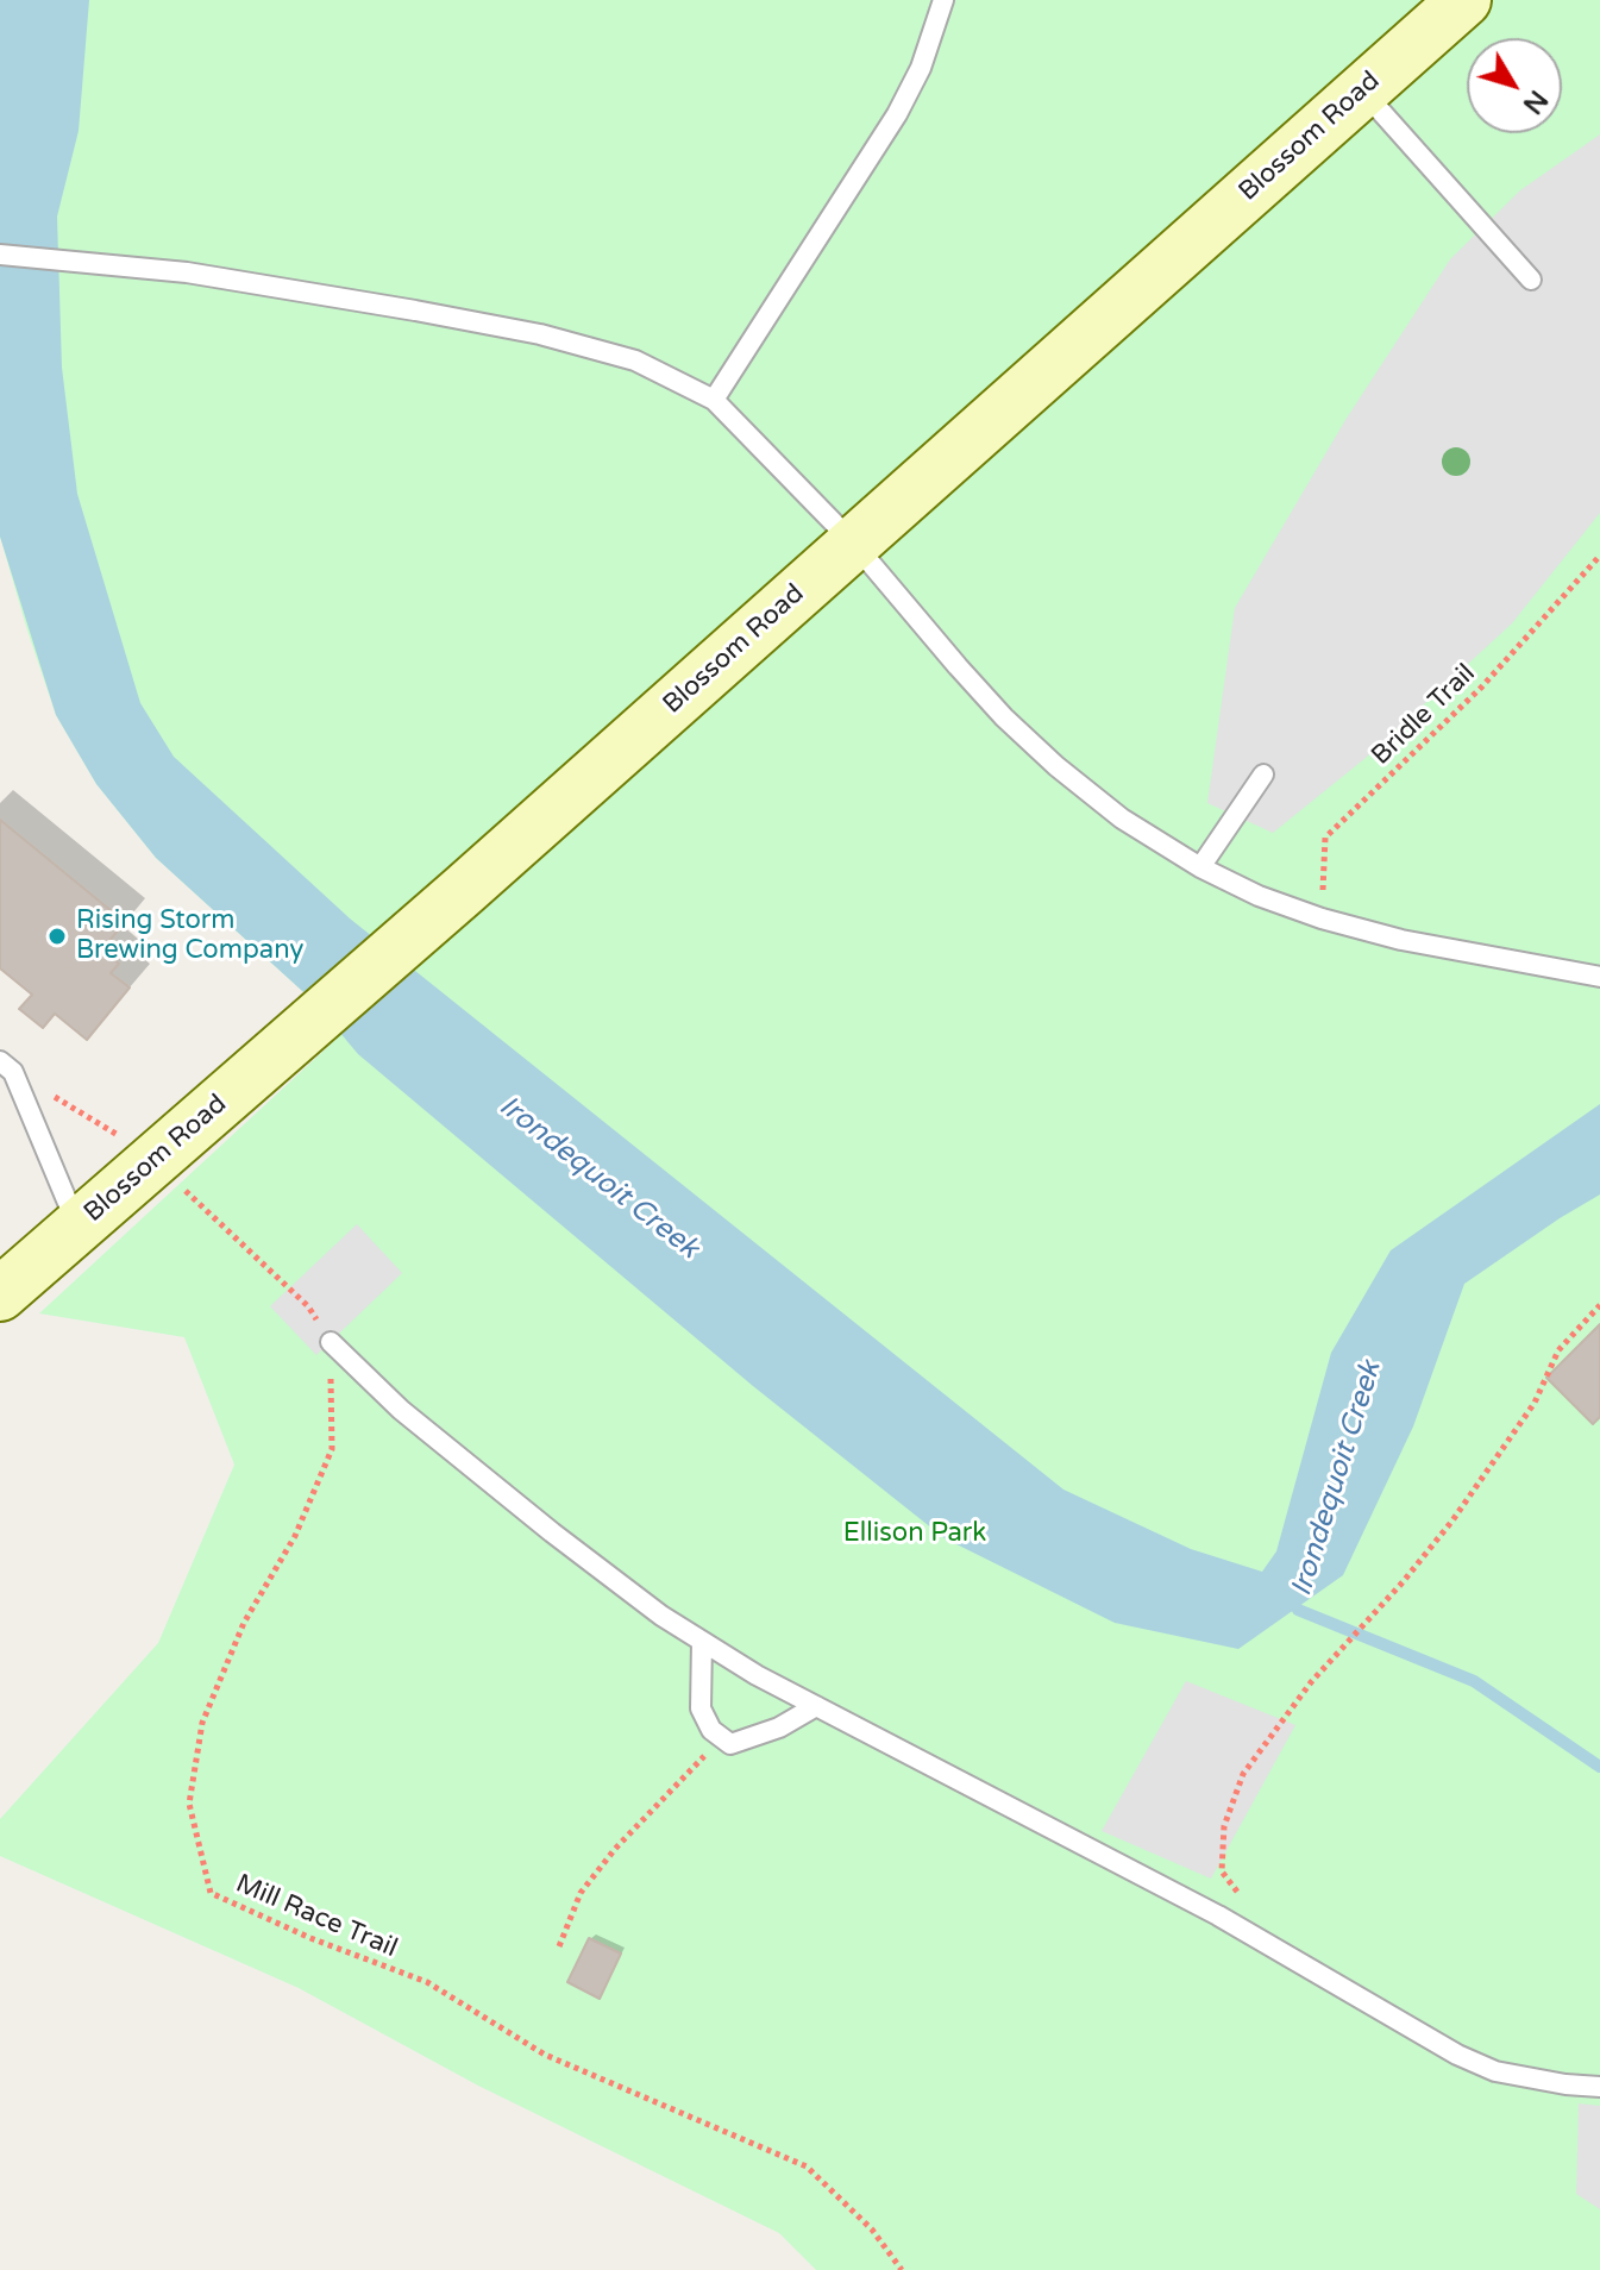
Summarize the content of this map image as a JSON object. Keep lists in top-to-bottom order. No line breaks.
{"streets":{"street":["Blossom Road"],"path":["Bridle Trail","Mill Race Trail"]},"water":["Irondequoit Creek"],"parks":["Ellison Park"],"places":["Rising Storm Brewing Company"],"north":"bottom right"}
